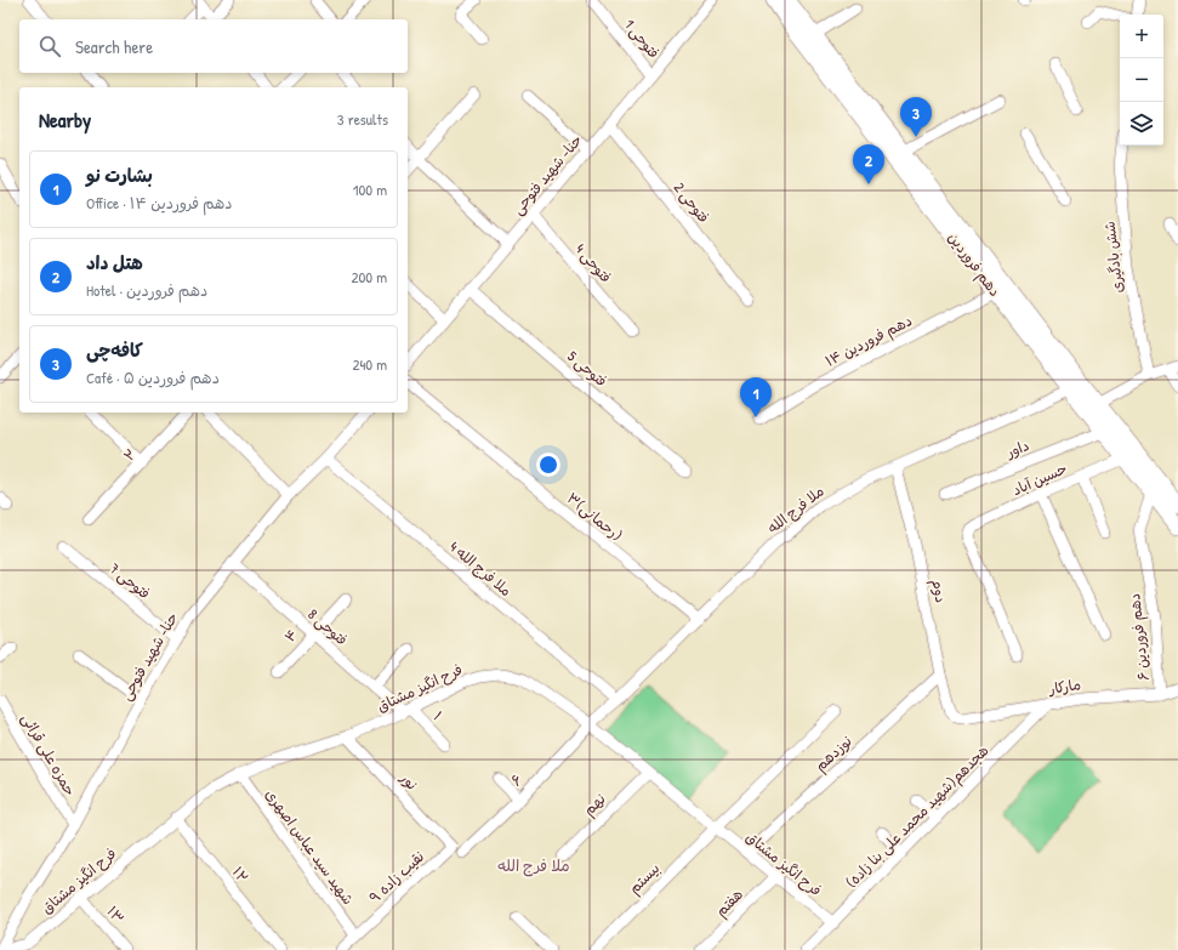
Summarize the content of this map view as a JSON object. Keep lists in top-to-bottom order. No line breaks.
{"streets":{"main road":["دهم فروردین"],"street":["فتوحی 1","حنا- شهید فتوحی","فتوحی 2","شش بادگیری","فتوحی 4","دهم فروردین ۱۴","فتوحی 5","داور","۲","حسین آباد","ملا فرج الله","۳(رحمانی)","4 ملا فرج الله","فتوحی 7","دوم","فتوحی 8","۴","دهم فروردین ۶","مارکار","فرح انگیز مشتاق","۱","نوزدهم","حمزه علی قرائی","۶","نور","نهم","هجدهم(شهید محمد علی بنا زاده)","شهید سید عباس اصهری","۱۲","نقیب زاده ۹","بیستم","هفتم","۱۳"]},"crossings":[["فتوحی 1","حنا- شهید فتوحی"],["حنا- شهید فتوحی","فتوحی 2"],["حنا- شهید فتوحی","فتوحی 4"],["حنا- شهید فتوحی","فتوحی 5"],["حنا- شهید فتوحی","4 ملا فرج الله"],["حنا- شهید فتوحی","فتوحی 7"],["حنا- شهید فتوحی","فتوحی 8"],["حنا- شهید فتوحی","فرح انگیز مشتاق"],["حنا- شهید فتوحی","حمزه علی قرائی"],["دهم فروردین","دهم فروردین ۱۴"],["دهم فروردین","داور"],["دهم فروردین","حسین آباد"],["دهم فروردین","ملا فرج الله"],["دهم فروردین","دهم فروردین ۶"],["ملا فرج الله","۳(رحمانی)"],["ملا فرج الله","4 ملا فرج الله"],["ملا فرج الله","دوم"],["ملا فرج الله","فرح انگیز مشتاق"],["ملا فرج الله","۶"],["دوم","مارکار"],["دوم","نوزدهم"],["فتوحی 8","۴"],["فتوحی 8","فرح انگیز مشتاق"],["فتوحی 8","۱"],["دهم فروردین ۶","مارکار"],["مارکار","هجدهم(شهید محمد علی بنا زاده)"],["فرح انگیز مشتاق","۱"],["فرح انگیز مشتاق","نوزدهم"],["فرح انگیز مشتاق","۶"],["فرح انگیز مشتاق","نور"],["فرح انگیز مشتاق","نهم"],["فرح انگیز مشتاق","هجدهم(شهید محمد علی بنا زاده)"],["فرح انگیز مشتاق","شهید سید عباس اصهری"],["فرح انگیز مشتاق","۱۲"],["فرح انگیز مشتاق","بیستم"],["فرح انگیز مشتاق","هفتم"],["فرح انگیز مشتاق","۱۳"],["نور","نقیب زاده ۹"],["شهید سید عباس اصهری","نقیب زاده ۹"]],"districts":["ملا فرج الله"],"page":{"map_buttons":["+","−"],"search":"Search here","heading":["Nearby","3 results"],"pins":["3","2","1"],"list":[{"mark":"1","name":"بشارت نو","note":"Office · دهم فروردین ۱۴","value":"100 m"},{"mark":"2","name":"هتل داد","note":"Hotel · دهم فروردین","value":"200 m"},{"mark":"3","name":"کافه‌چی","note":"Café · دهم فروردین ۵","value":"240 m"}]}}
